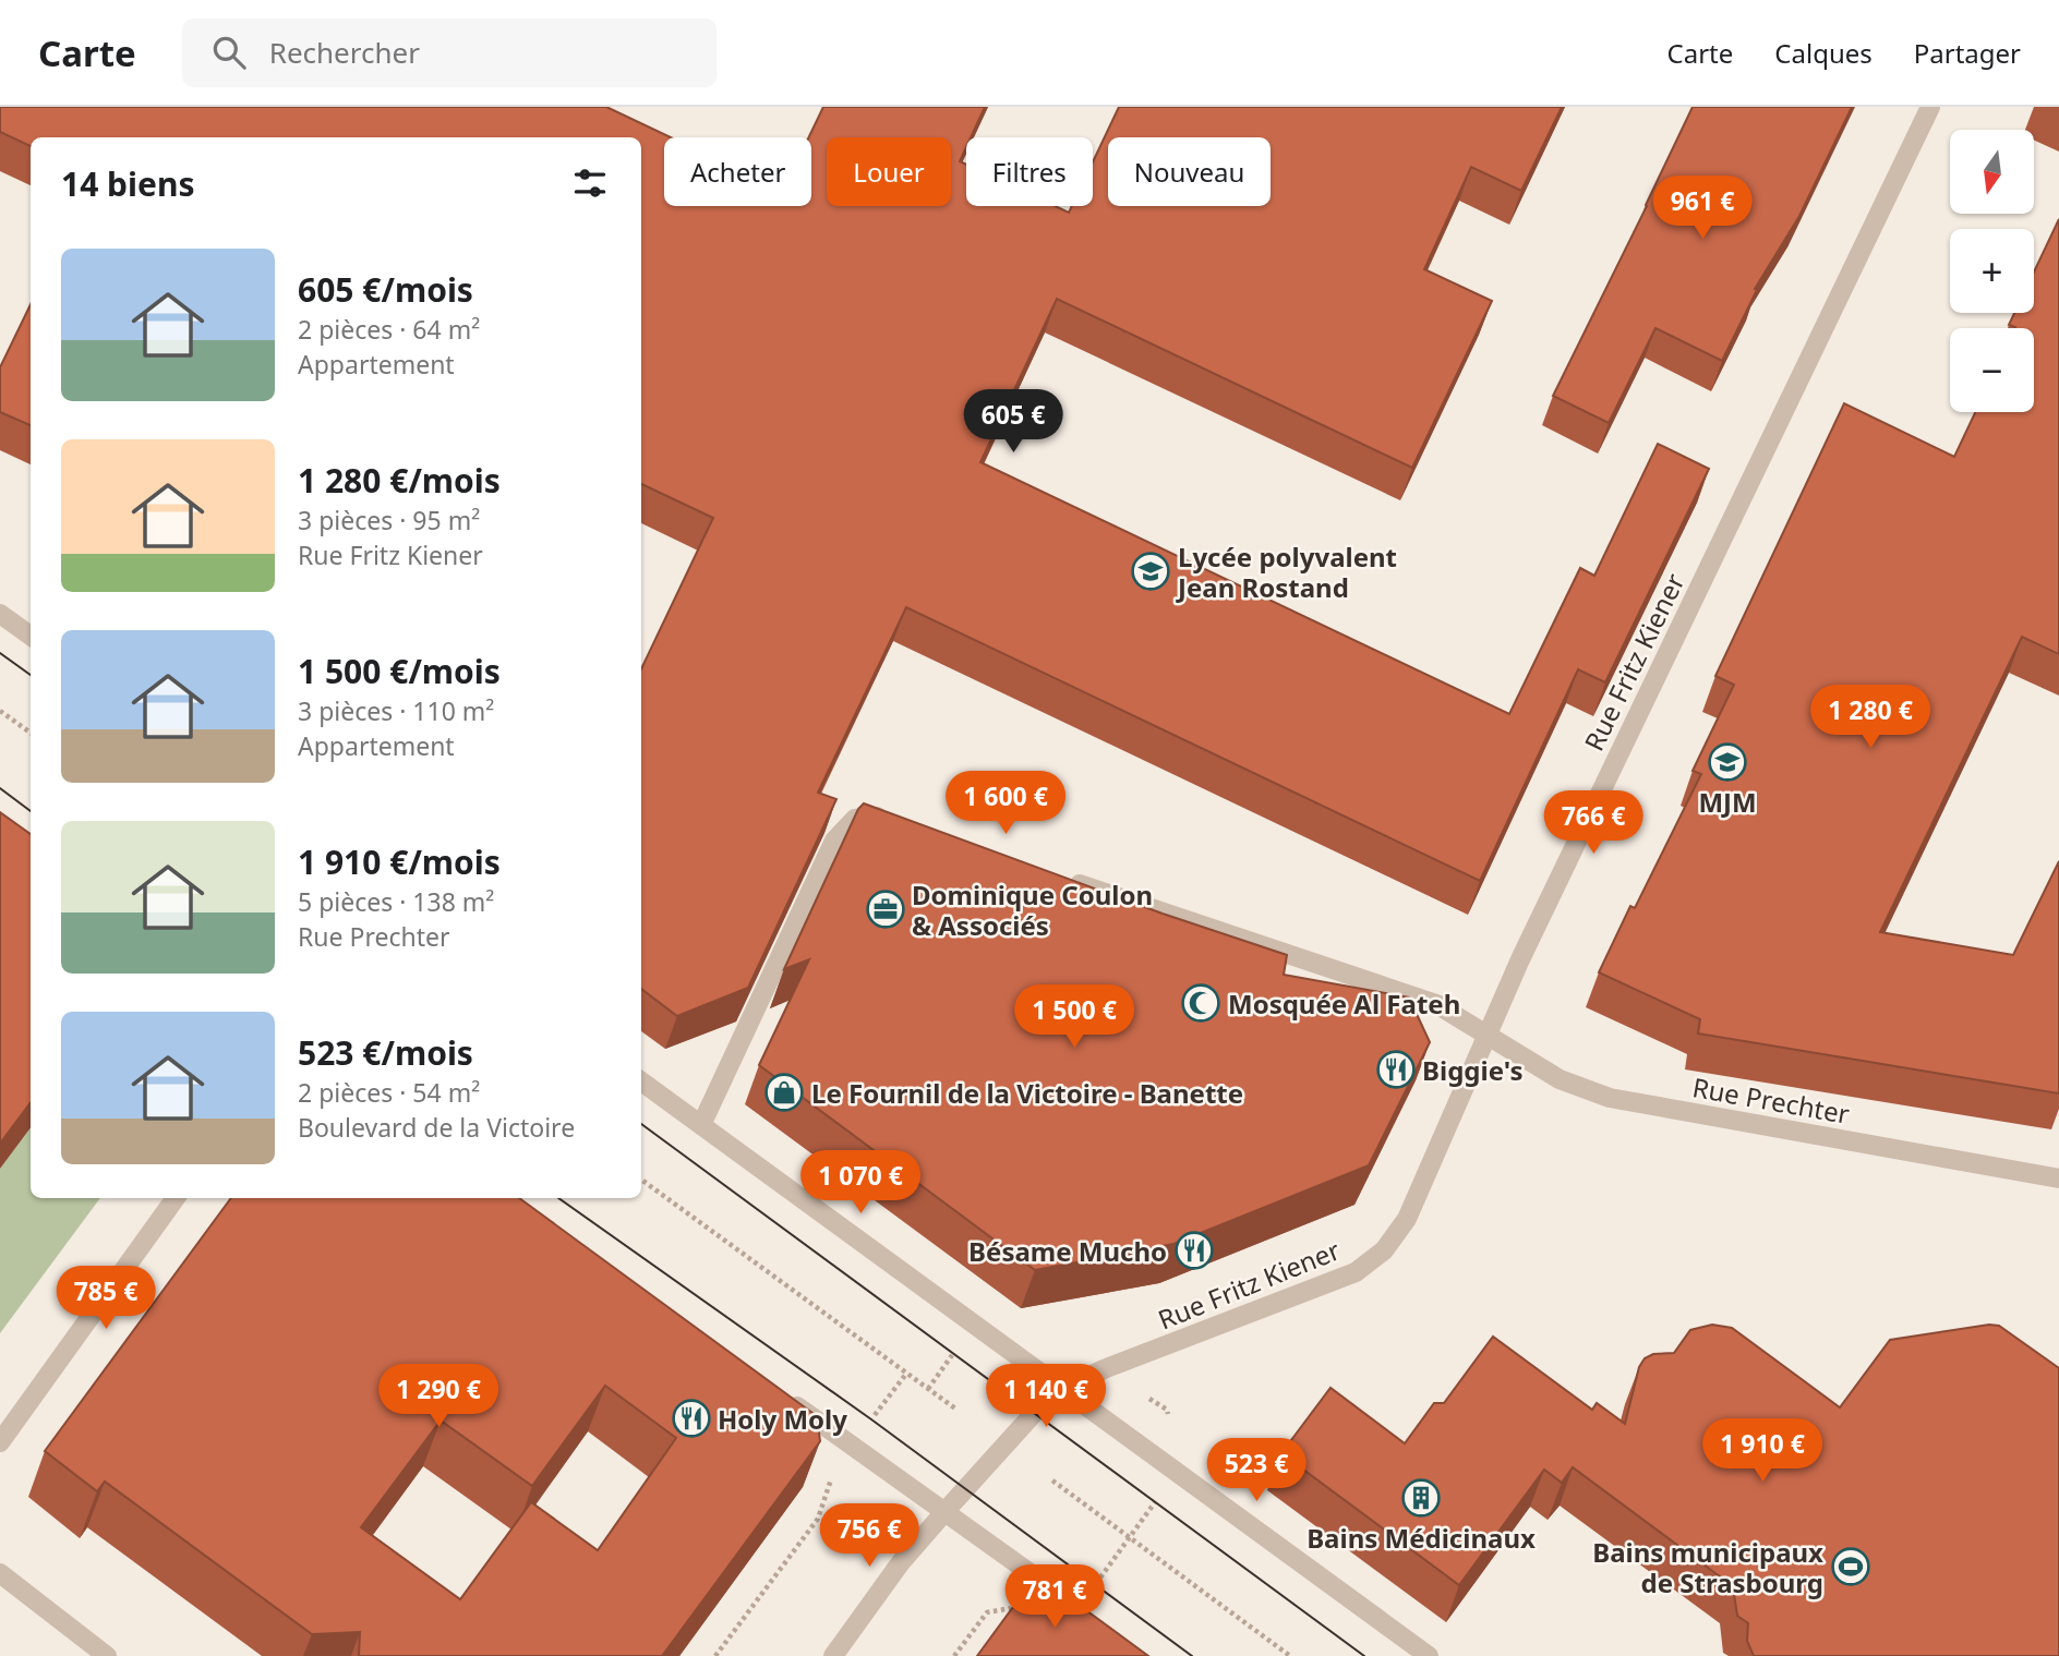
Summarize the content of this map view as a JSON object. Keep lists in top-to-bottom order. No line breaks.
{"streets":{"street":["Rue Fritz Kiener","Rue Prechter"]},"crossings":[["Rue Fritz Kiener","Rue Prechter"]],"places":{"school or university":["Lycée polyvalent Jean Rostand","MJM"],"office":["Dominique Coulon & Associés"],"mosque":["Mosquée Al Fateh"],"restaurant":["Biggie's","Bésame Mucho","Holy Moly"],"shop":["Le Fournil de la Victoire - Banette"],"building":["Bains Médicinaux"],"sports":["Bains municipaux de Strasbourg"]},"north":"bottom","page":{"header":"Carte","search":"Rechercher","nav":["Carte","Calques","Partager"],"map_buttons":["+","−"],"chip":["Acheter","Louer","Filtres","Nouveau"],"heading":"14 biens","price":["961 €","605 €","1 280 €","1 600 €","766 €","1 500 €","1 070 €","785 €","1 290 €","1 140 €","1 910 €","523 €","756 €","781 €"],"list":[{"name":"605 €/mois","note":"2 pièces · 64 m² · Appartement"},{"name":"1 280 €/mois","note":"3 pièces · 95 m² · Rue Fritz Kiener"},{"name":"1 500 €/mois","note":"3 pièces · 110 m² · Appartement"},{"name":"1 910 €/mois","note":"5 pièces · 138 m² · Rue Prechter"},{"name":"523 €/mois","note":"2 pièces · 54 m² · Boulevard de la Victoire"}]}}
